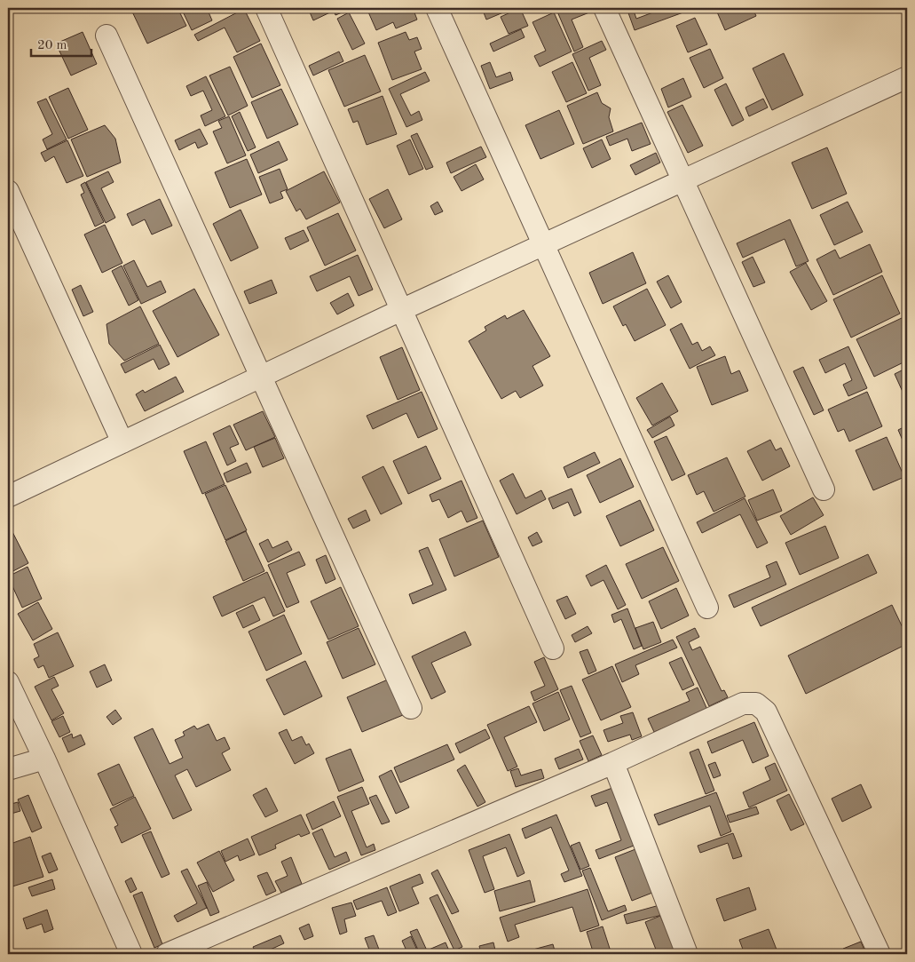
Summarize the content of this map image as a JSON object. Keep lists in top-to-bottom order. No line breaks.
{"scale_bar":"20 m"}
